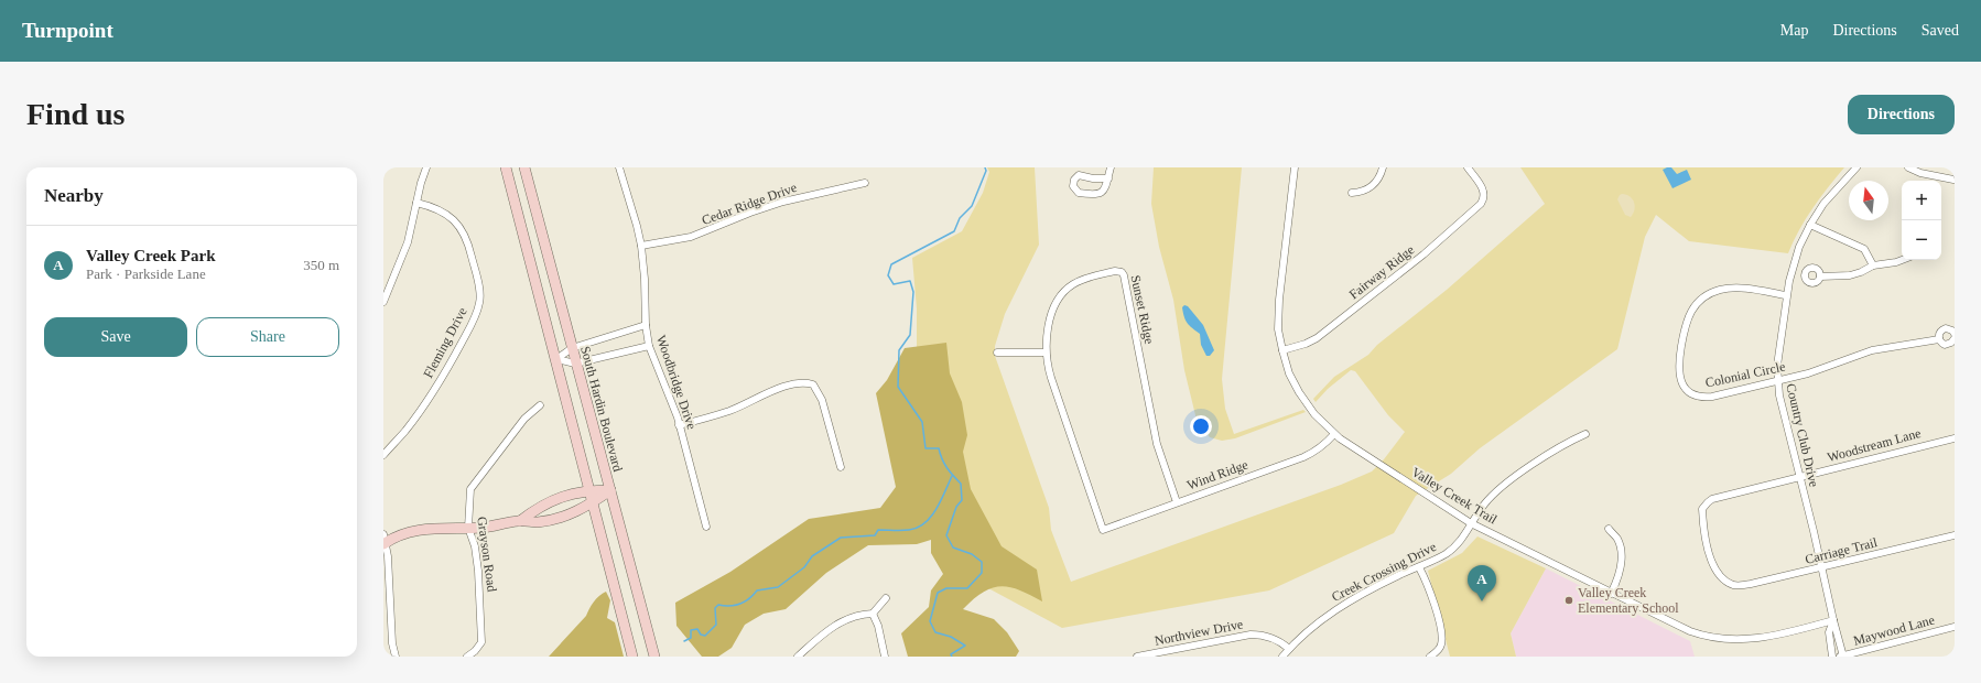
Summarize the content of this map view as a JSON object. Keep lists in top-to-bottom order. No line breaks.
{"streets":{"main road":["South Hardin Boulevard"],"street":["Cedar Ridge Drive","Fairway Ridge","Sunset Ridge","Fleming Drive","Colonial Circle","Woodbridge Drive","Country Club Drive","Woodstream Lane","Wind Ridge","Valley Creek Trail","Carriage Trail","Grayson Road","Creek Crossing Drive","Maywood Lane","Northview Drive"]},"crossings":[["Cedar Ridge Drive","Woodbridge Drive"],["Fairway Ridge","Valley Creek Trail"],["Sunset Ridge","Wind Ridge"],["Colonial Circle","Country Club Drive"],["Country Club Drive","Woodstream Lane"],["Country Club Drive","Valley Creek Trail"],["Country Club Drive","Carriage Trail"],["Country Club Drive","Maywood Lane"],["Woodstream Lane","Carriage Trail"],["Wind Ridge","Valley Creek Trail"],["Valley Creek Trail","Creek Crossing Drive"],["Creek Crossing Drive","Northview Drive"]],"places":["Valley Creek Elementary School"],"north":"top","page":{"header":"Turnpoint","nav":["Map","Directions","Saved"],"buttons":["Directions",["Save","Share"]],"title":"Find us","heading":"Nearby","map_buttons":["+","−"],"list":[{"mark":"A","name":"Valley Creek Park","note":"Park · Parkside Lane","value":"350 m"}],"pins":"A"}}
